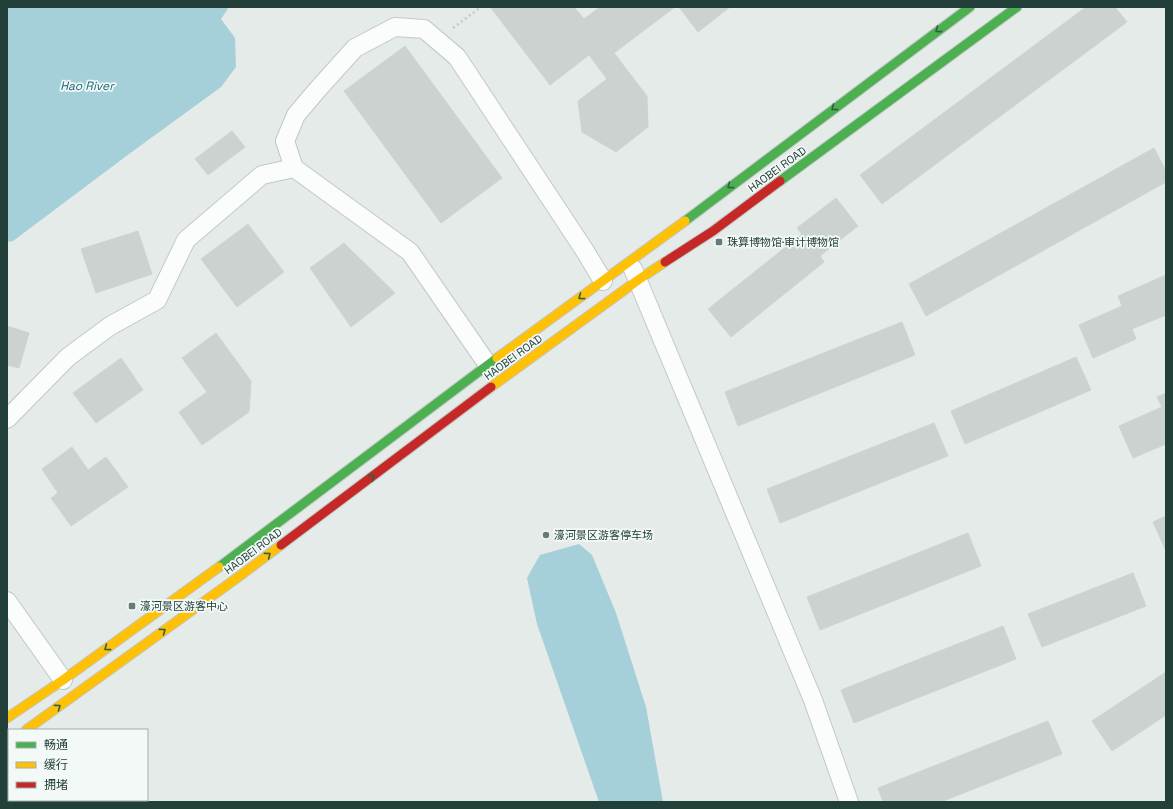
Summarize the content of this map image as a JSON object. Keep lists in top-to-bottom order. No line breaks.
{"streets":{"street":["HAOBEI ROAD"]},"water":["Hao River"],"places":{"transit":["珠算博物馆·审计博物馆","濠河景区游客中心"],"other":["濠河景区游客停车场"]},"legend":["畅通","缓行","拥堵"]}
